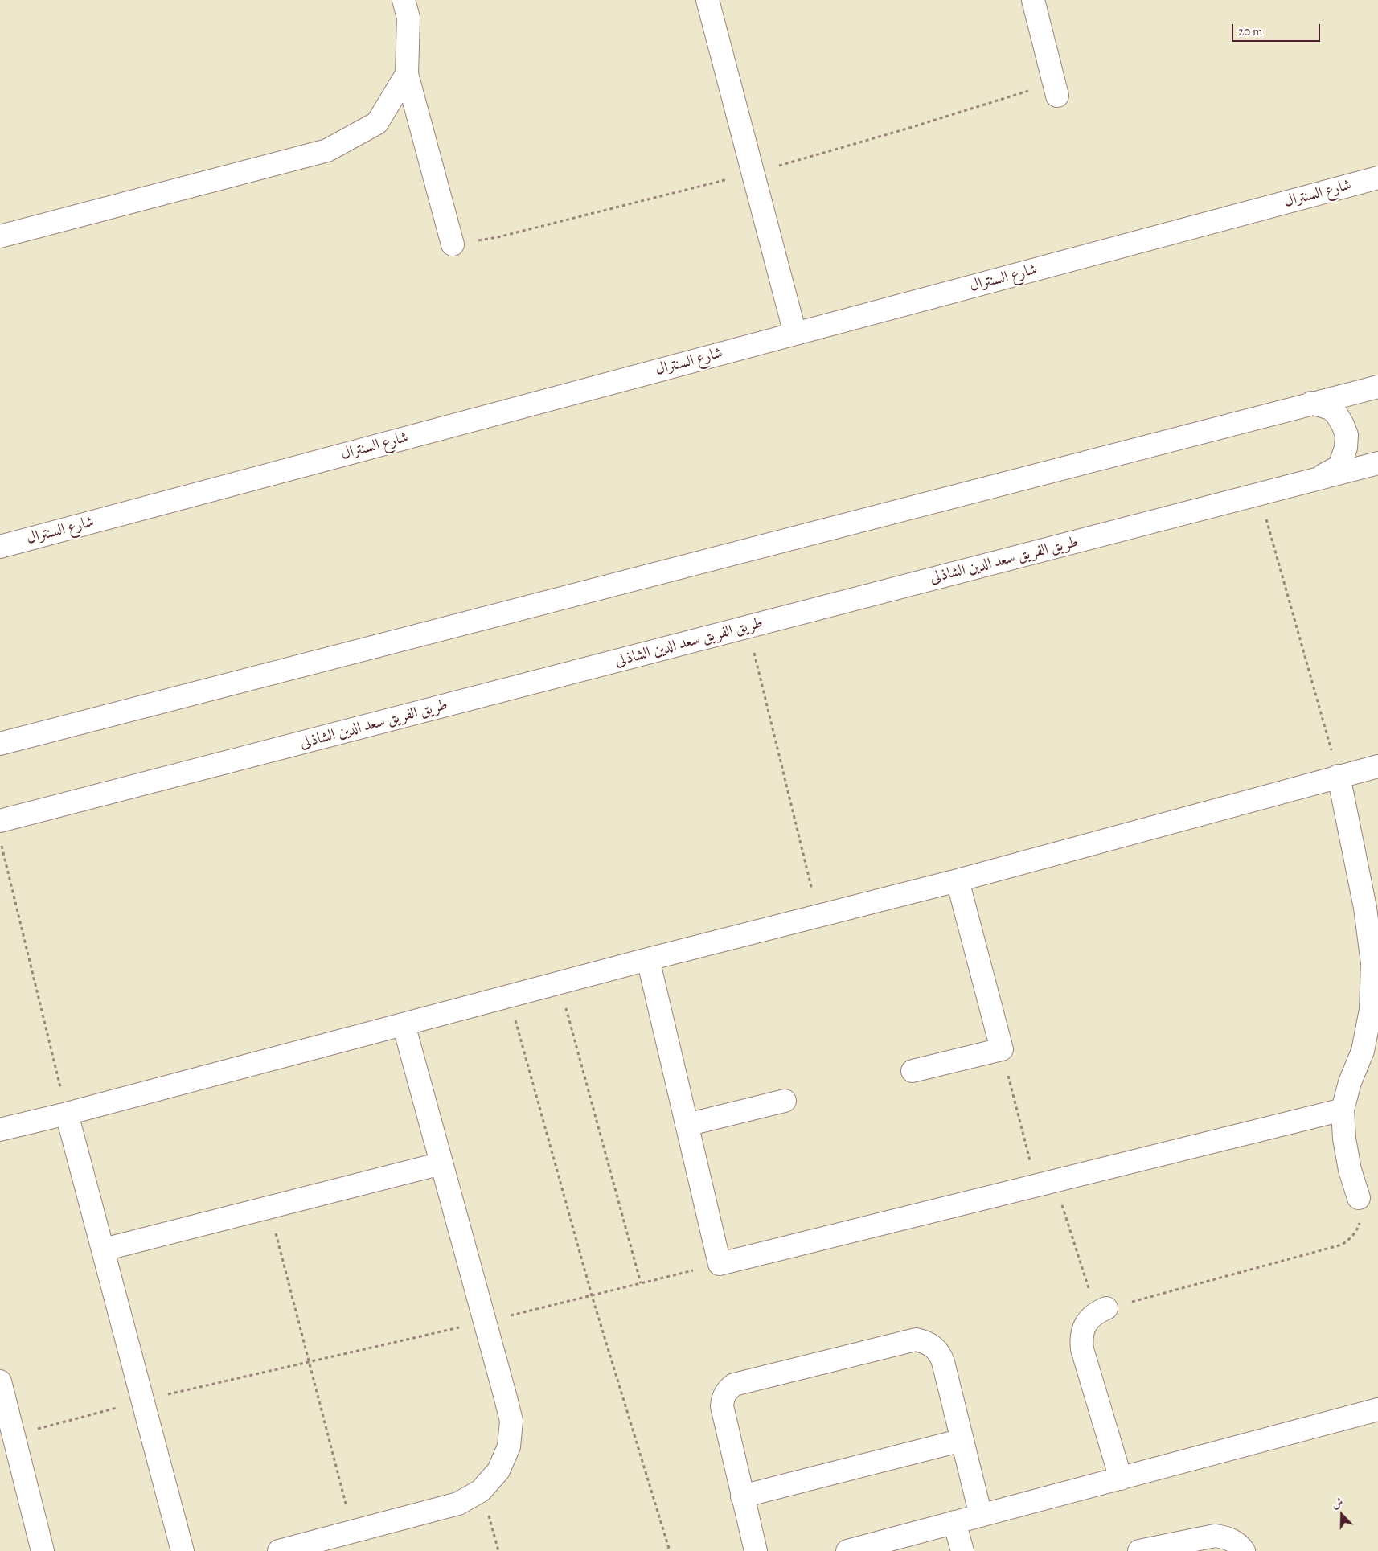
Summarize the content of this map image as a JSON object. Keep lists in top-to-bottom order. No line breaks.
{"streets":{"street":["شارع السنترال","طريق الفريق سعد الدين الشاذلى"]},"scale_bar":"20 m","north":"top"}
